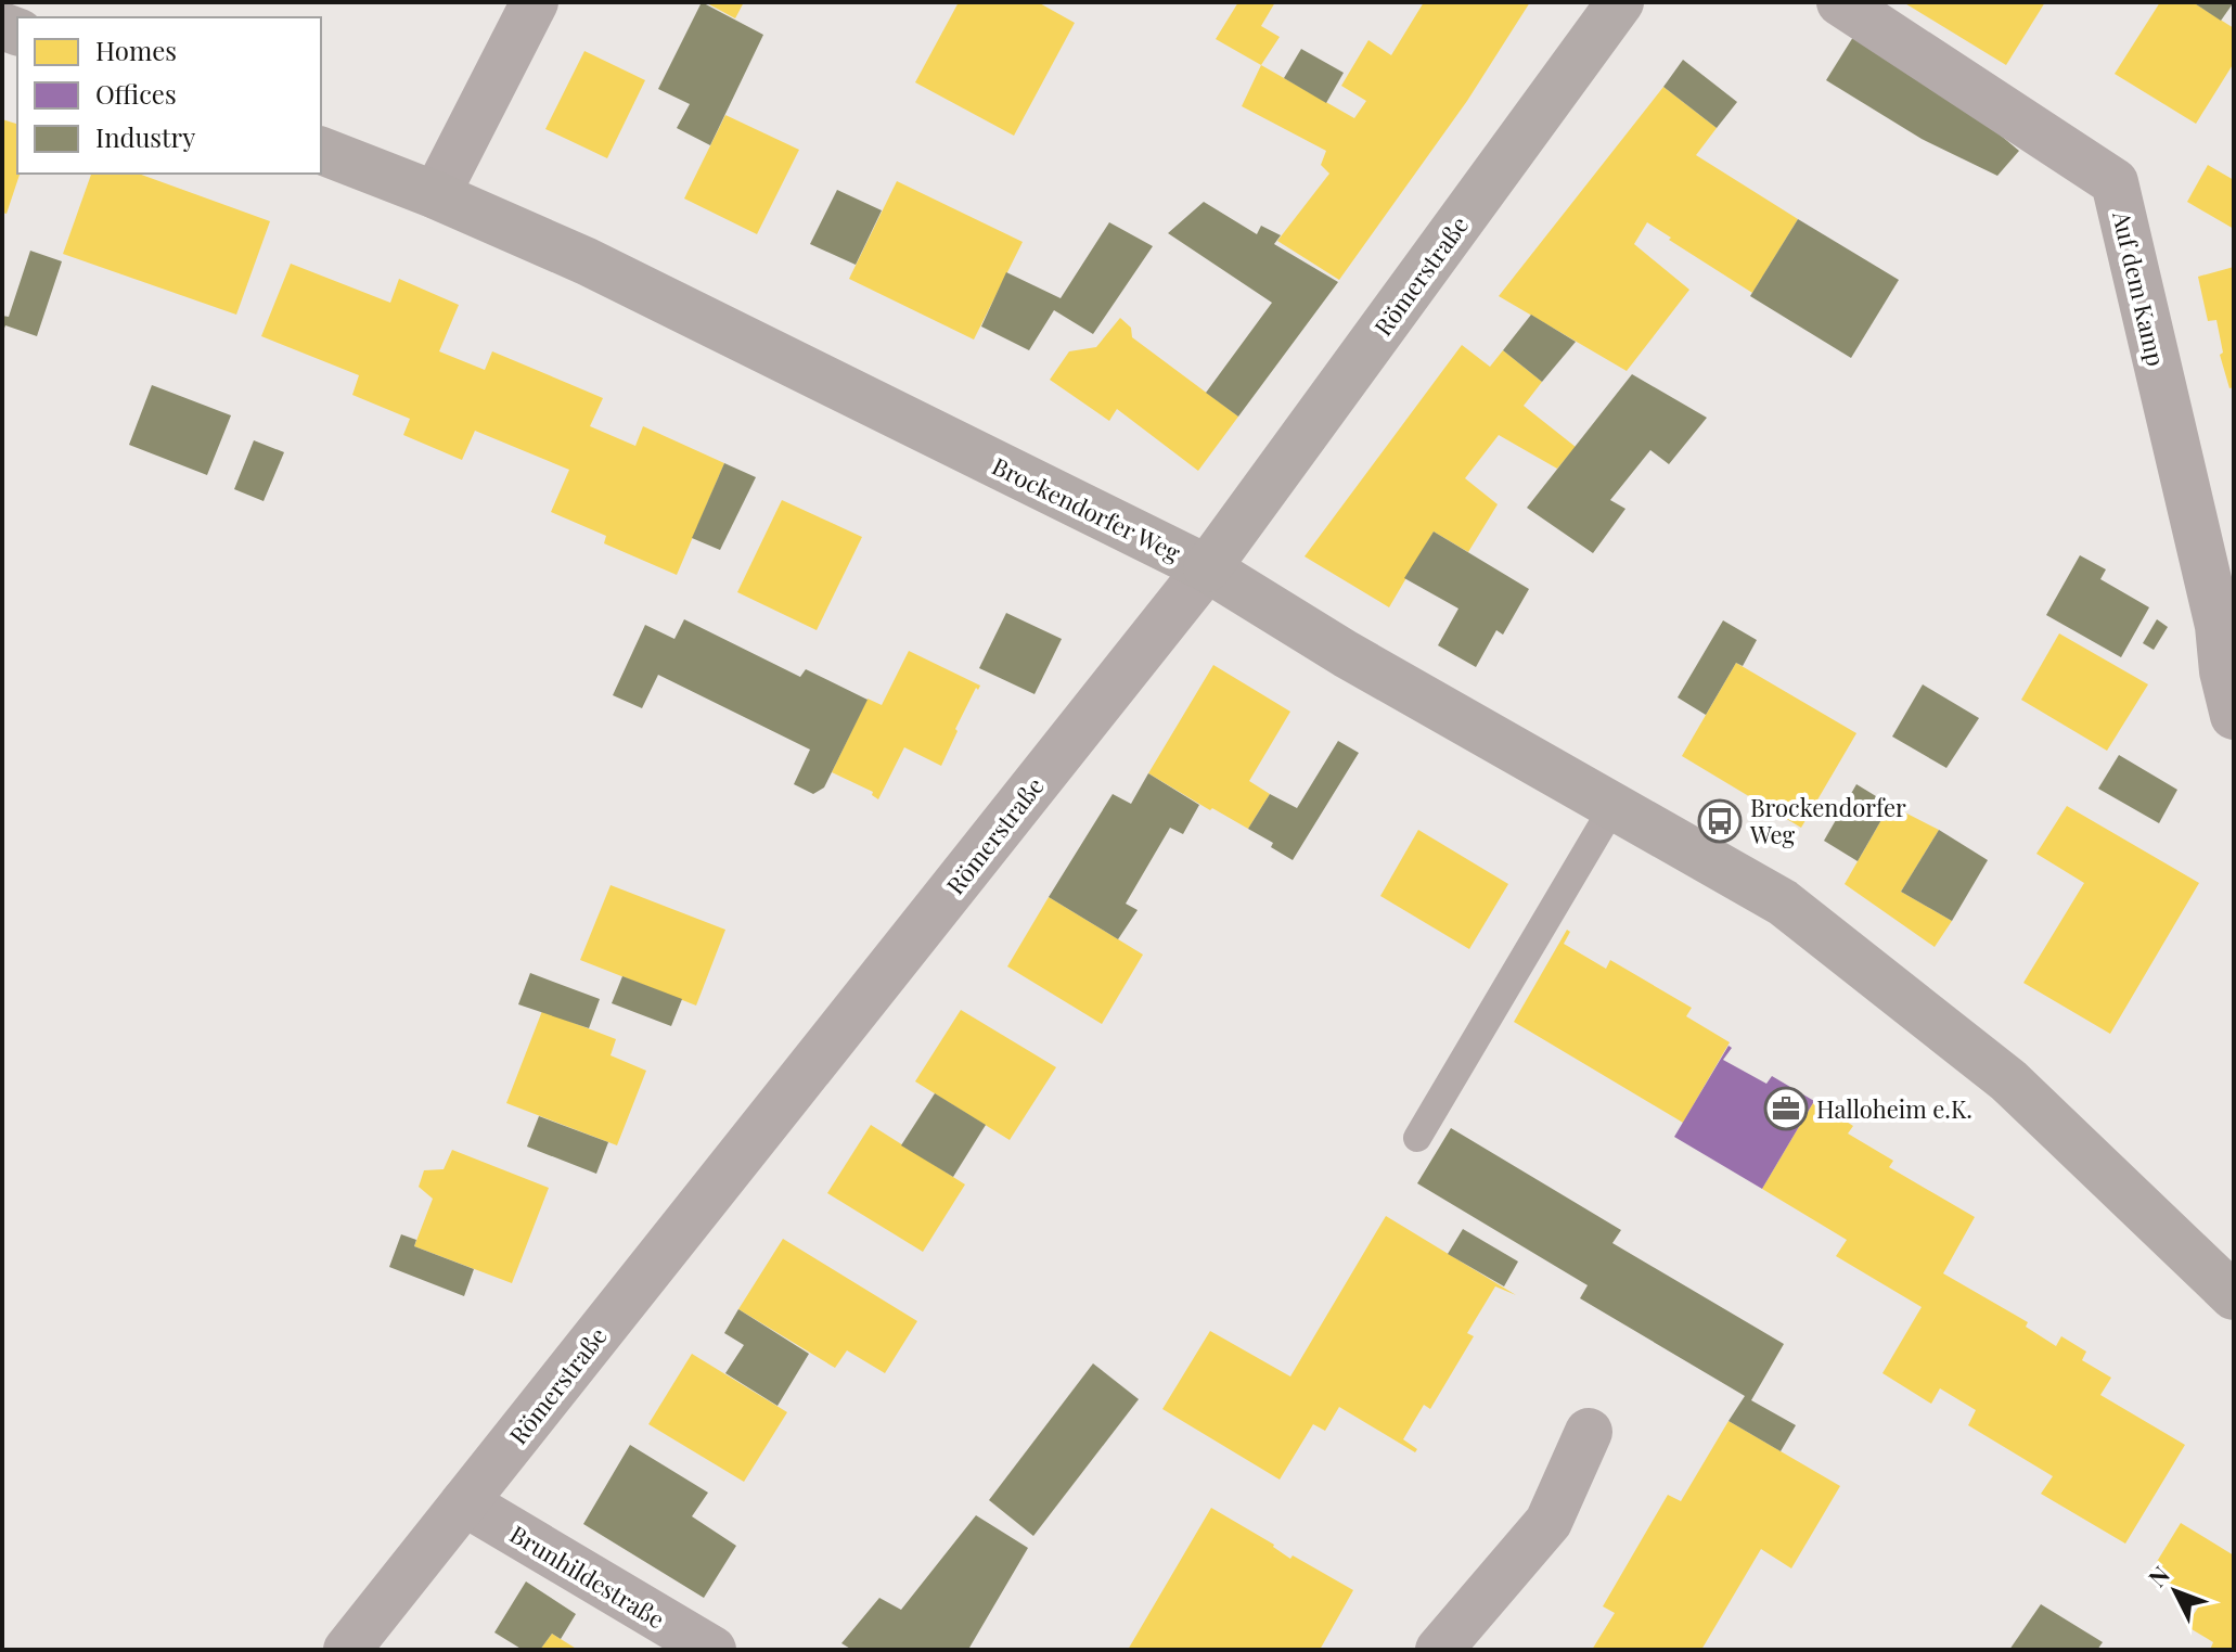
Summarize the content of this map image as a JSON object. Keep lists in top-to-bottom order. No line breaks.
{"streets":{"street":["Römerstraße","Auf dem Kamp","Brockendorfer Weg","Brunhildestraße"]},"crossings":[["Römerstraße","Brockendorfer Weg"],["Römerstraße","Brunhildestraße"]],"places":{"bus stop":["Brockendorfer Weg"],"office":["Halloheim e.K."]},"legend":["Homes","Offices","Industry"],"north":"top left"}
